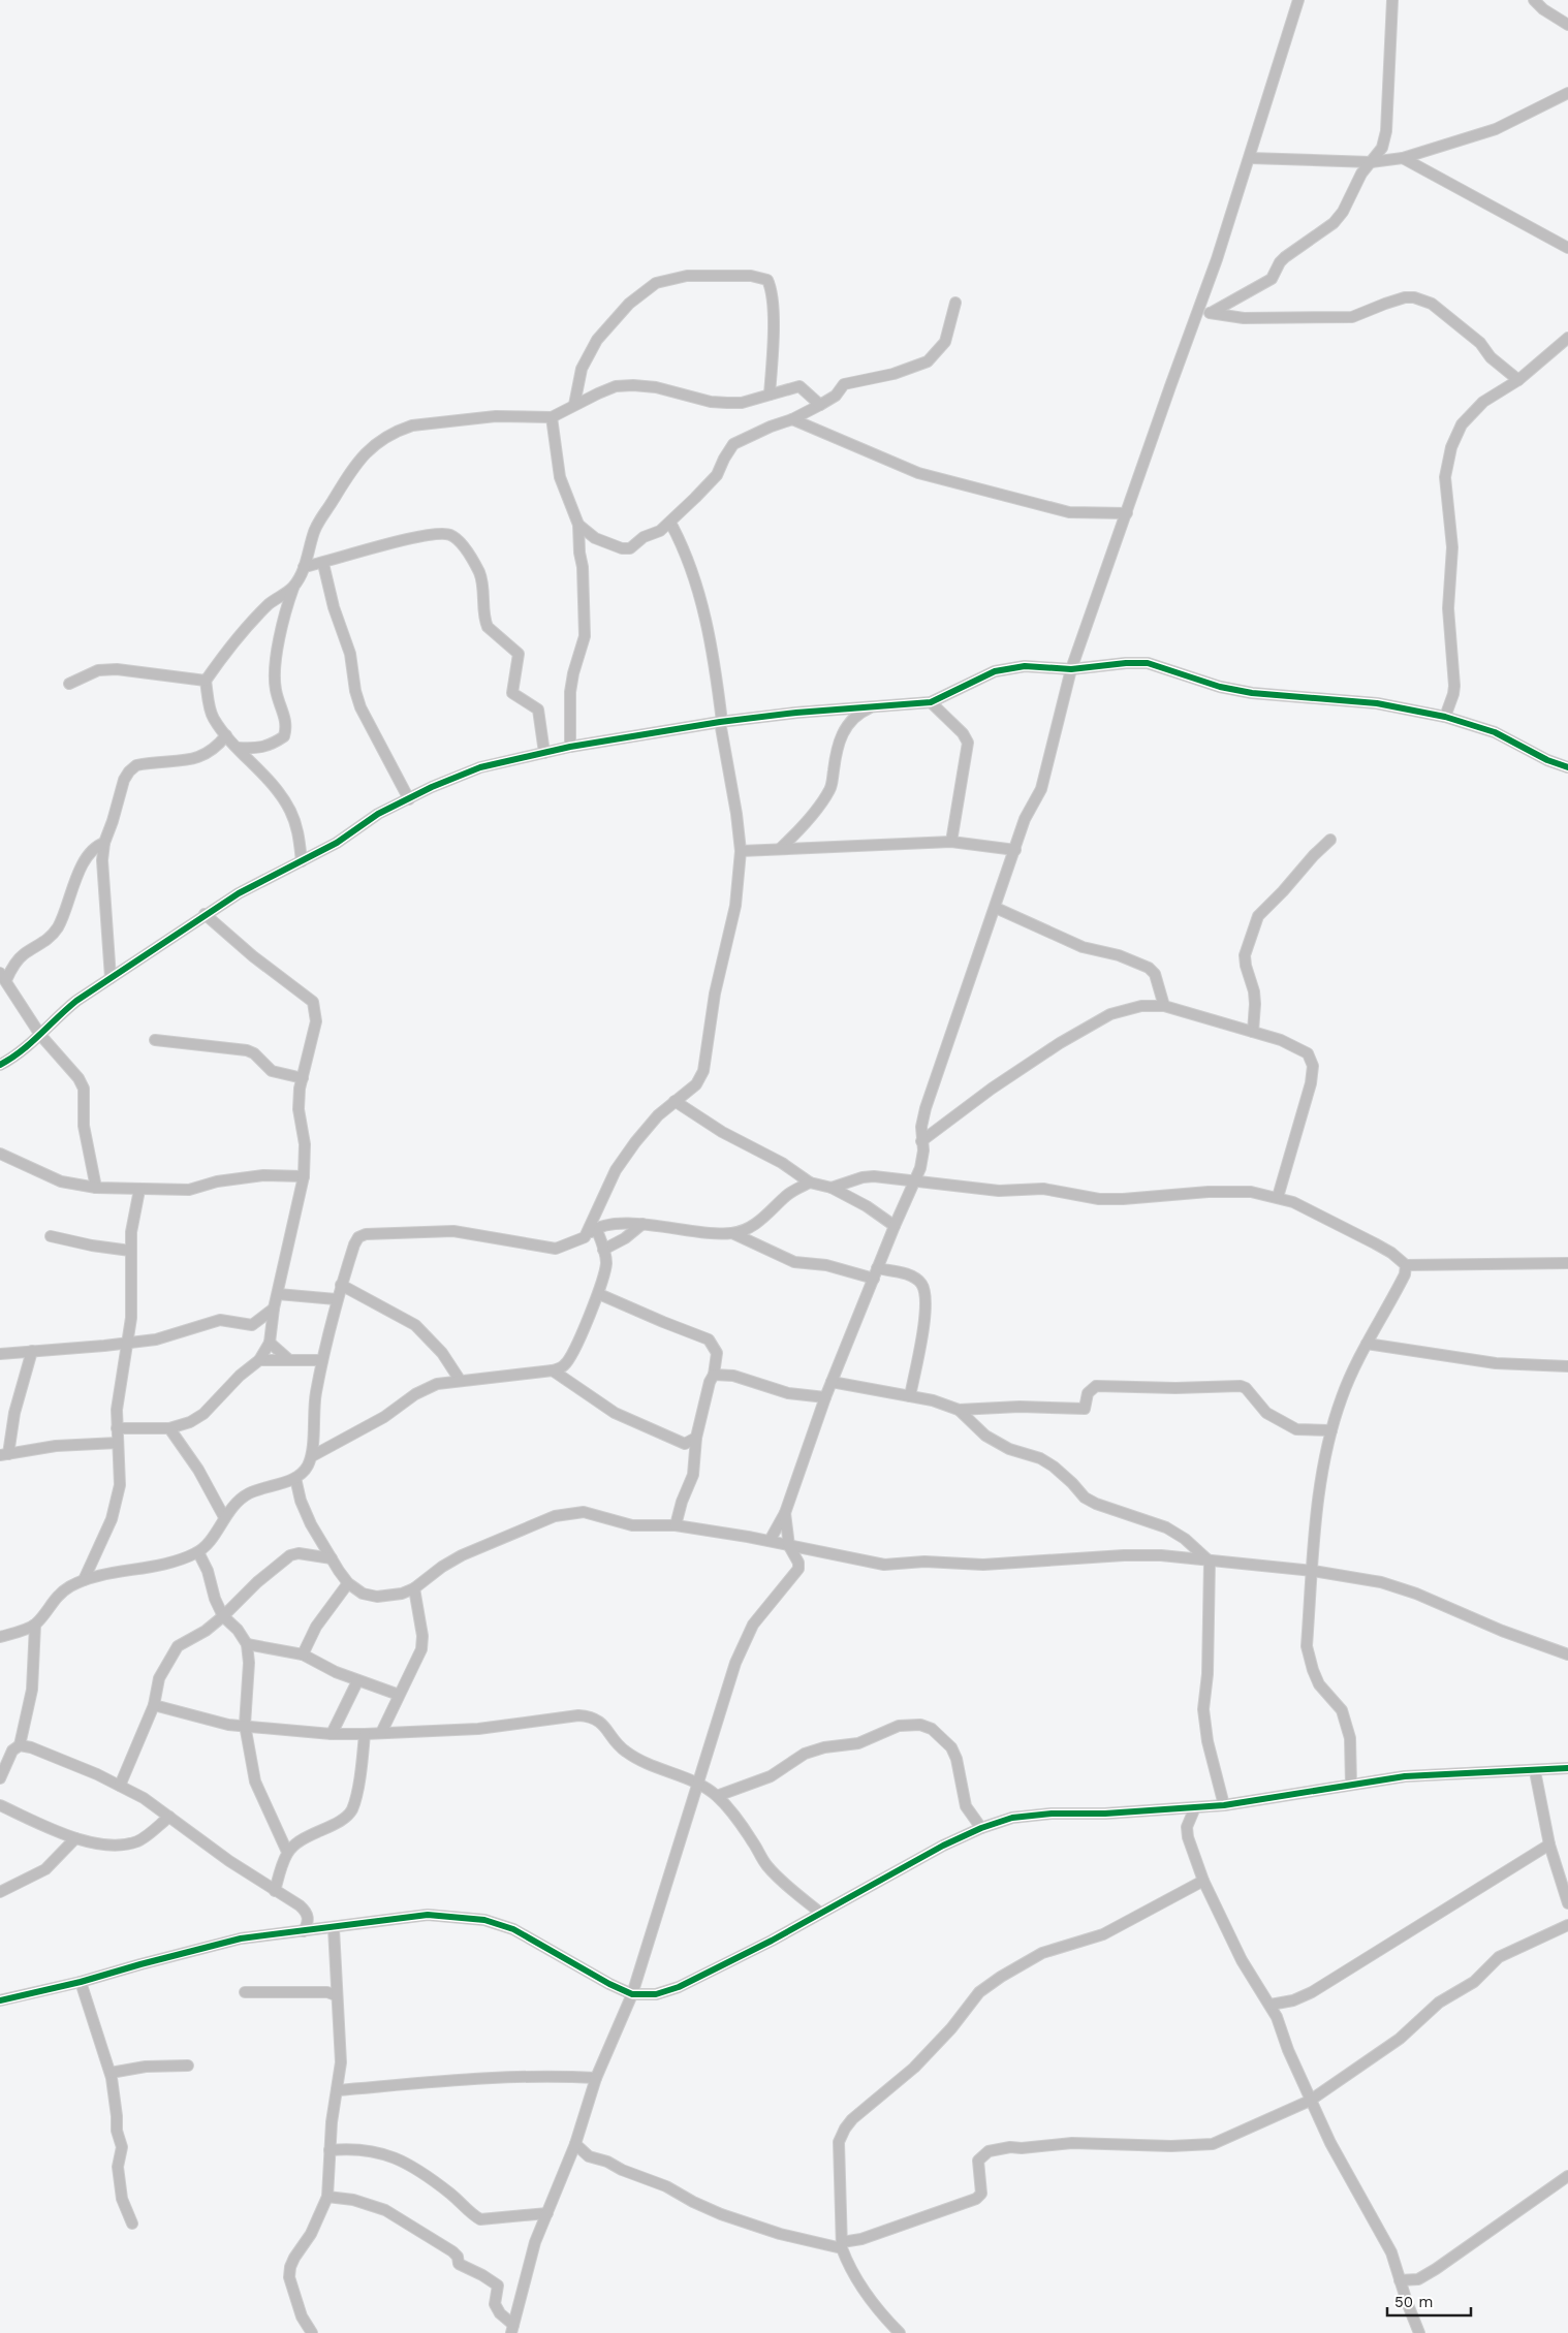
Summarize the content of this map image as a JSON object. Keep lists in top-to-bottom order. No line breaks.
{"scale_bar":"50 m"}
